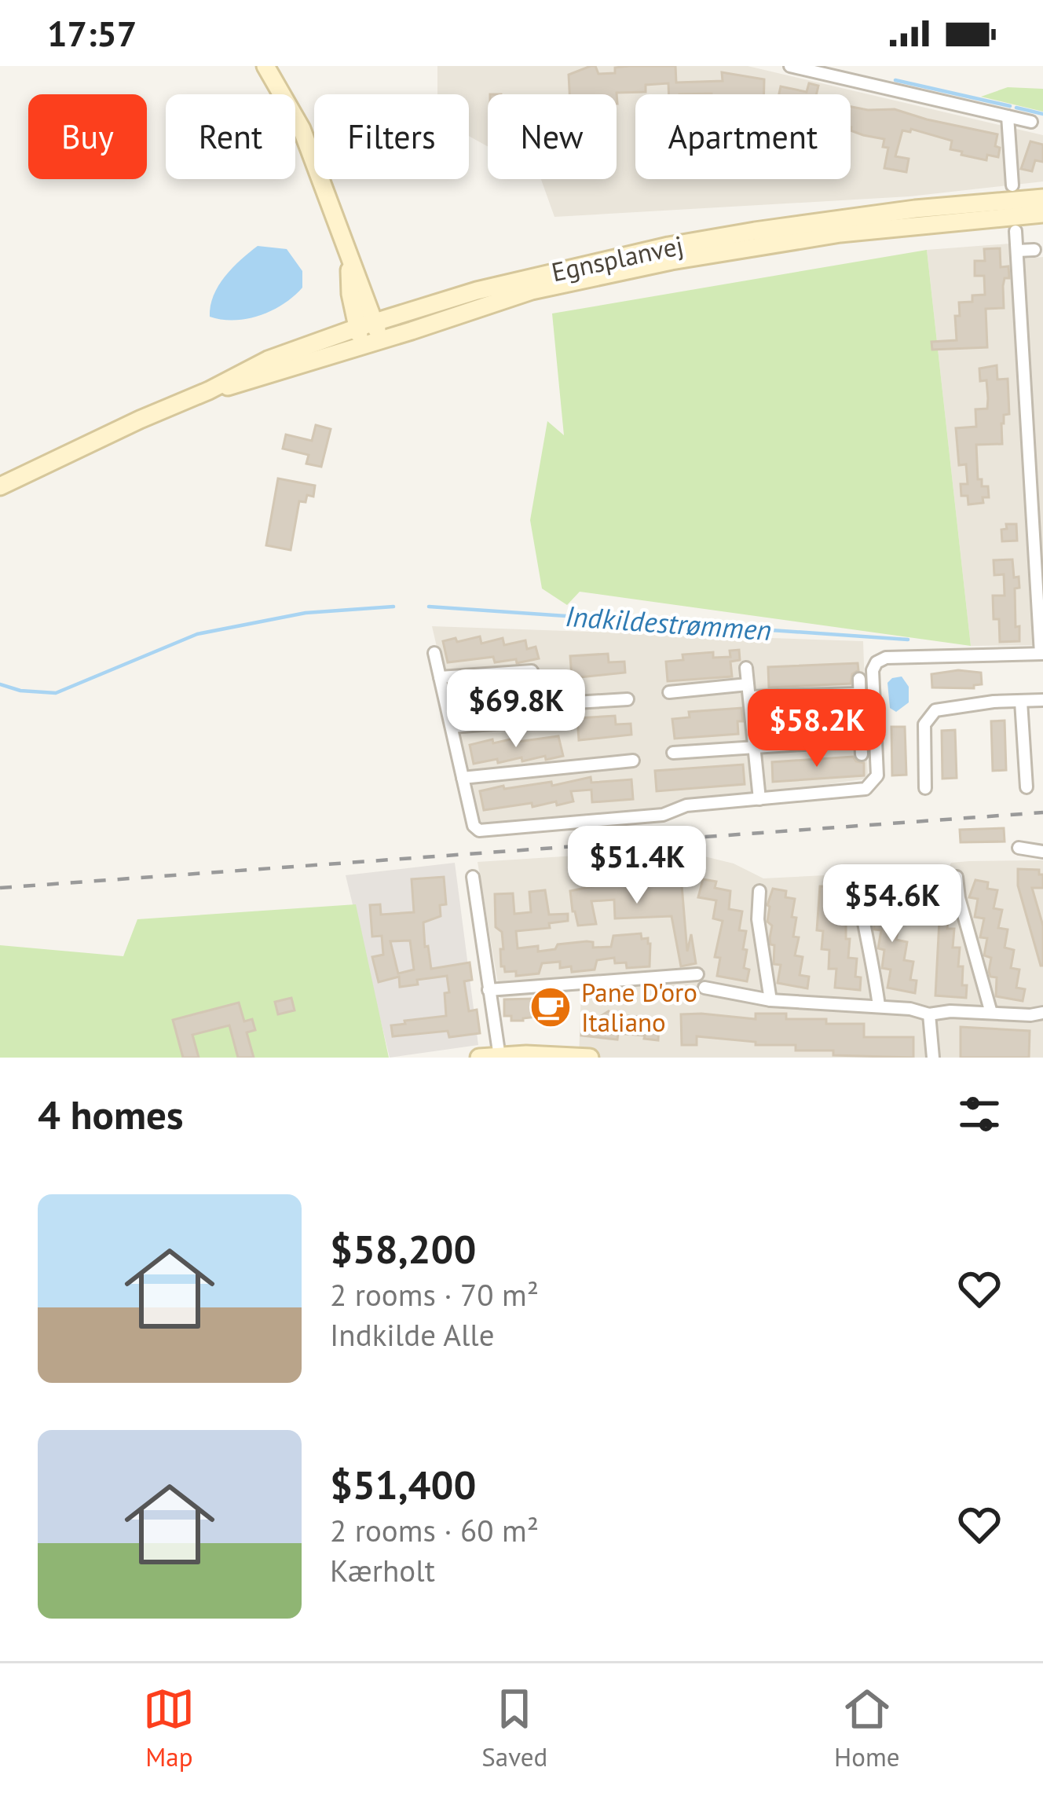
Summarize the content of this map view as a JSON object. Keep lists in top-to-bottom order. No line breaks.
{"streets":{"main road":["Egnsplanvej"]},"water":["Indkildestrømmen"],"places":{"cafe":["Pane D'oro Italiano"]},"page":{"status":"17:57","chip":["Buy","Rent","Filters","New","Apartment"],"price":["$69.8K","$58.2K","$51.4K","$54.6K"],"heading":"4 homes","list":[{"name":"$58,200","note":"2 rooms · 70 m² · Indkilde Alle"},{"name":"$51,400","note":"2 rooms · 60 m² · Kærholt"}],"tabs":["Map","Saved","Home"]}}
